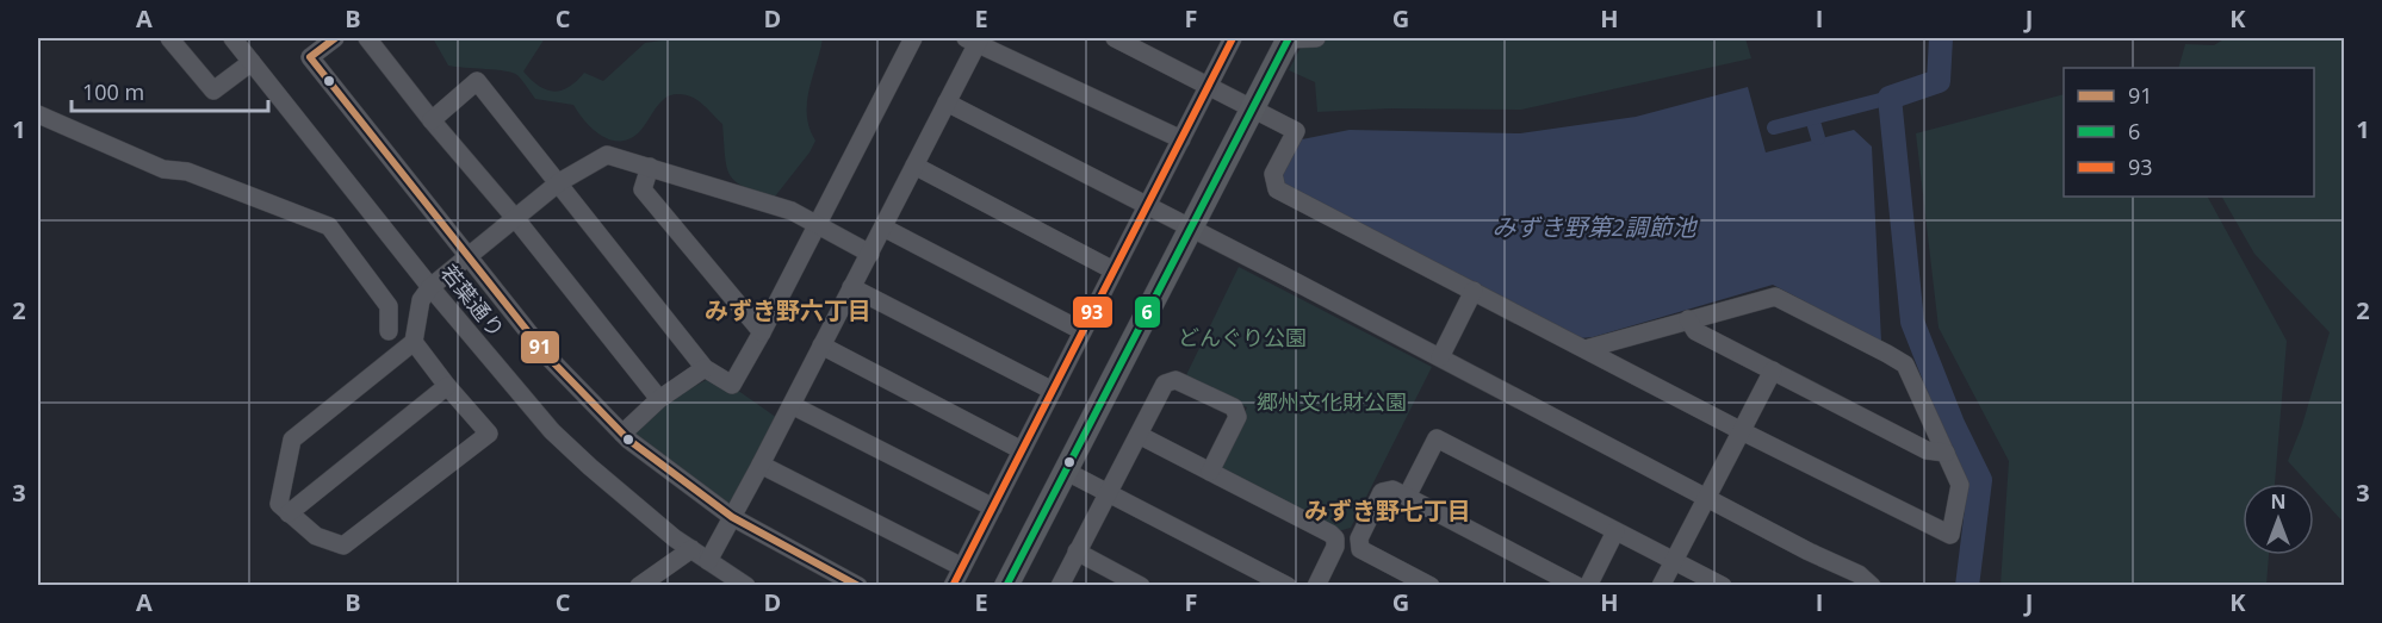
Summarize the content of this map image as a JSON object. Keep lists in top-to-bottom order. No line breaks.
{"streets":{"street":["若葉通り"]},"districts":["みずき野六丁目","みずき野七丁目"],"water":["みずき野第2調節池"],"parks":["どんぐり公園","郷州文化財公園"],"lines":["transit line 91","transit line 6","transit line 93"],"legend":["91","6","93"],"scale_bar":"100 m","north":"top","grid":{"columns":["A","B","C","D","E","F","G","H","I","J","K"],"rows":["1","2","3"]}}
